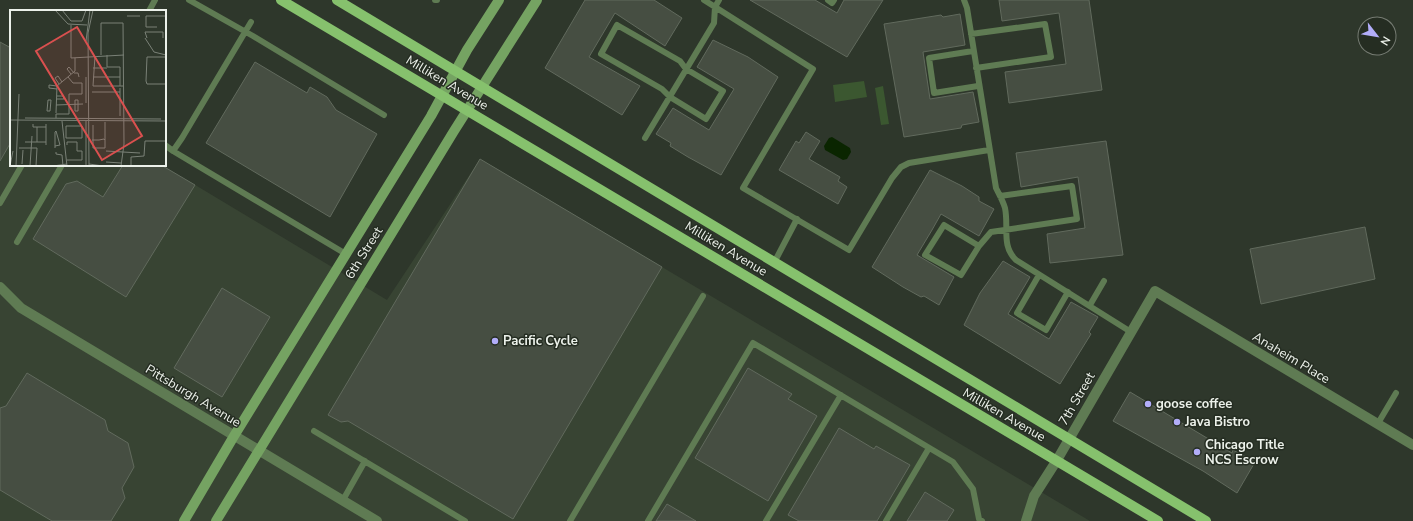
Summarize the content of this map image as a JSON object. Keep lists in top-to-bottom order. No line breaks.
{"streets":{"main road":["Milliken Avenue","6th Street"],"street":["Anaheim Place","Pittsburgh Avenue","7th Street"]},"crossings":[["Milliken Avenue","6th Street"],["Milliken Avenue","7th Street"],["6th Street","Pittsburgh Avenue"],["Anaheim Place","7th Street"]],"places":["Pacific Cycle","goose coffee","Java Bistro","Chicago Title NCS Escrow"],"north":"bottom right"}
